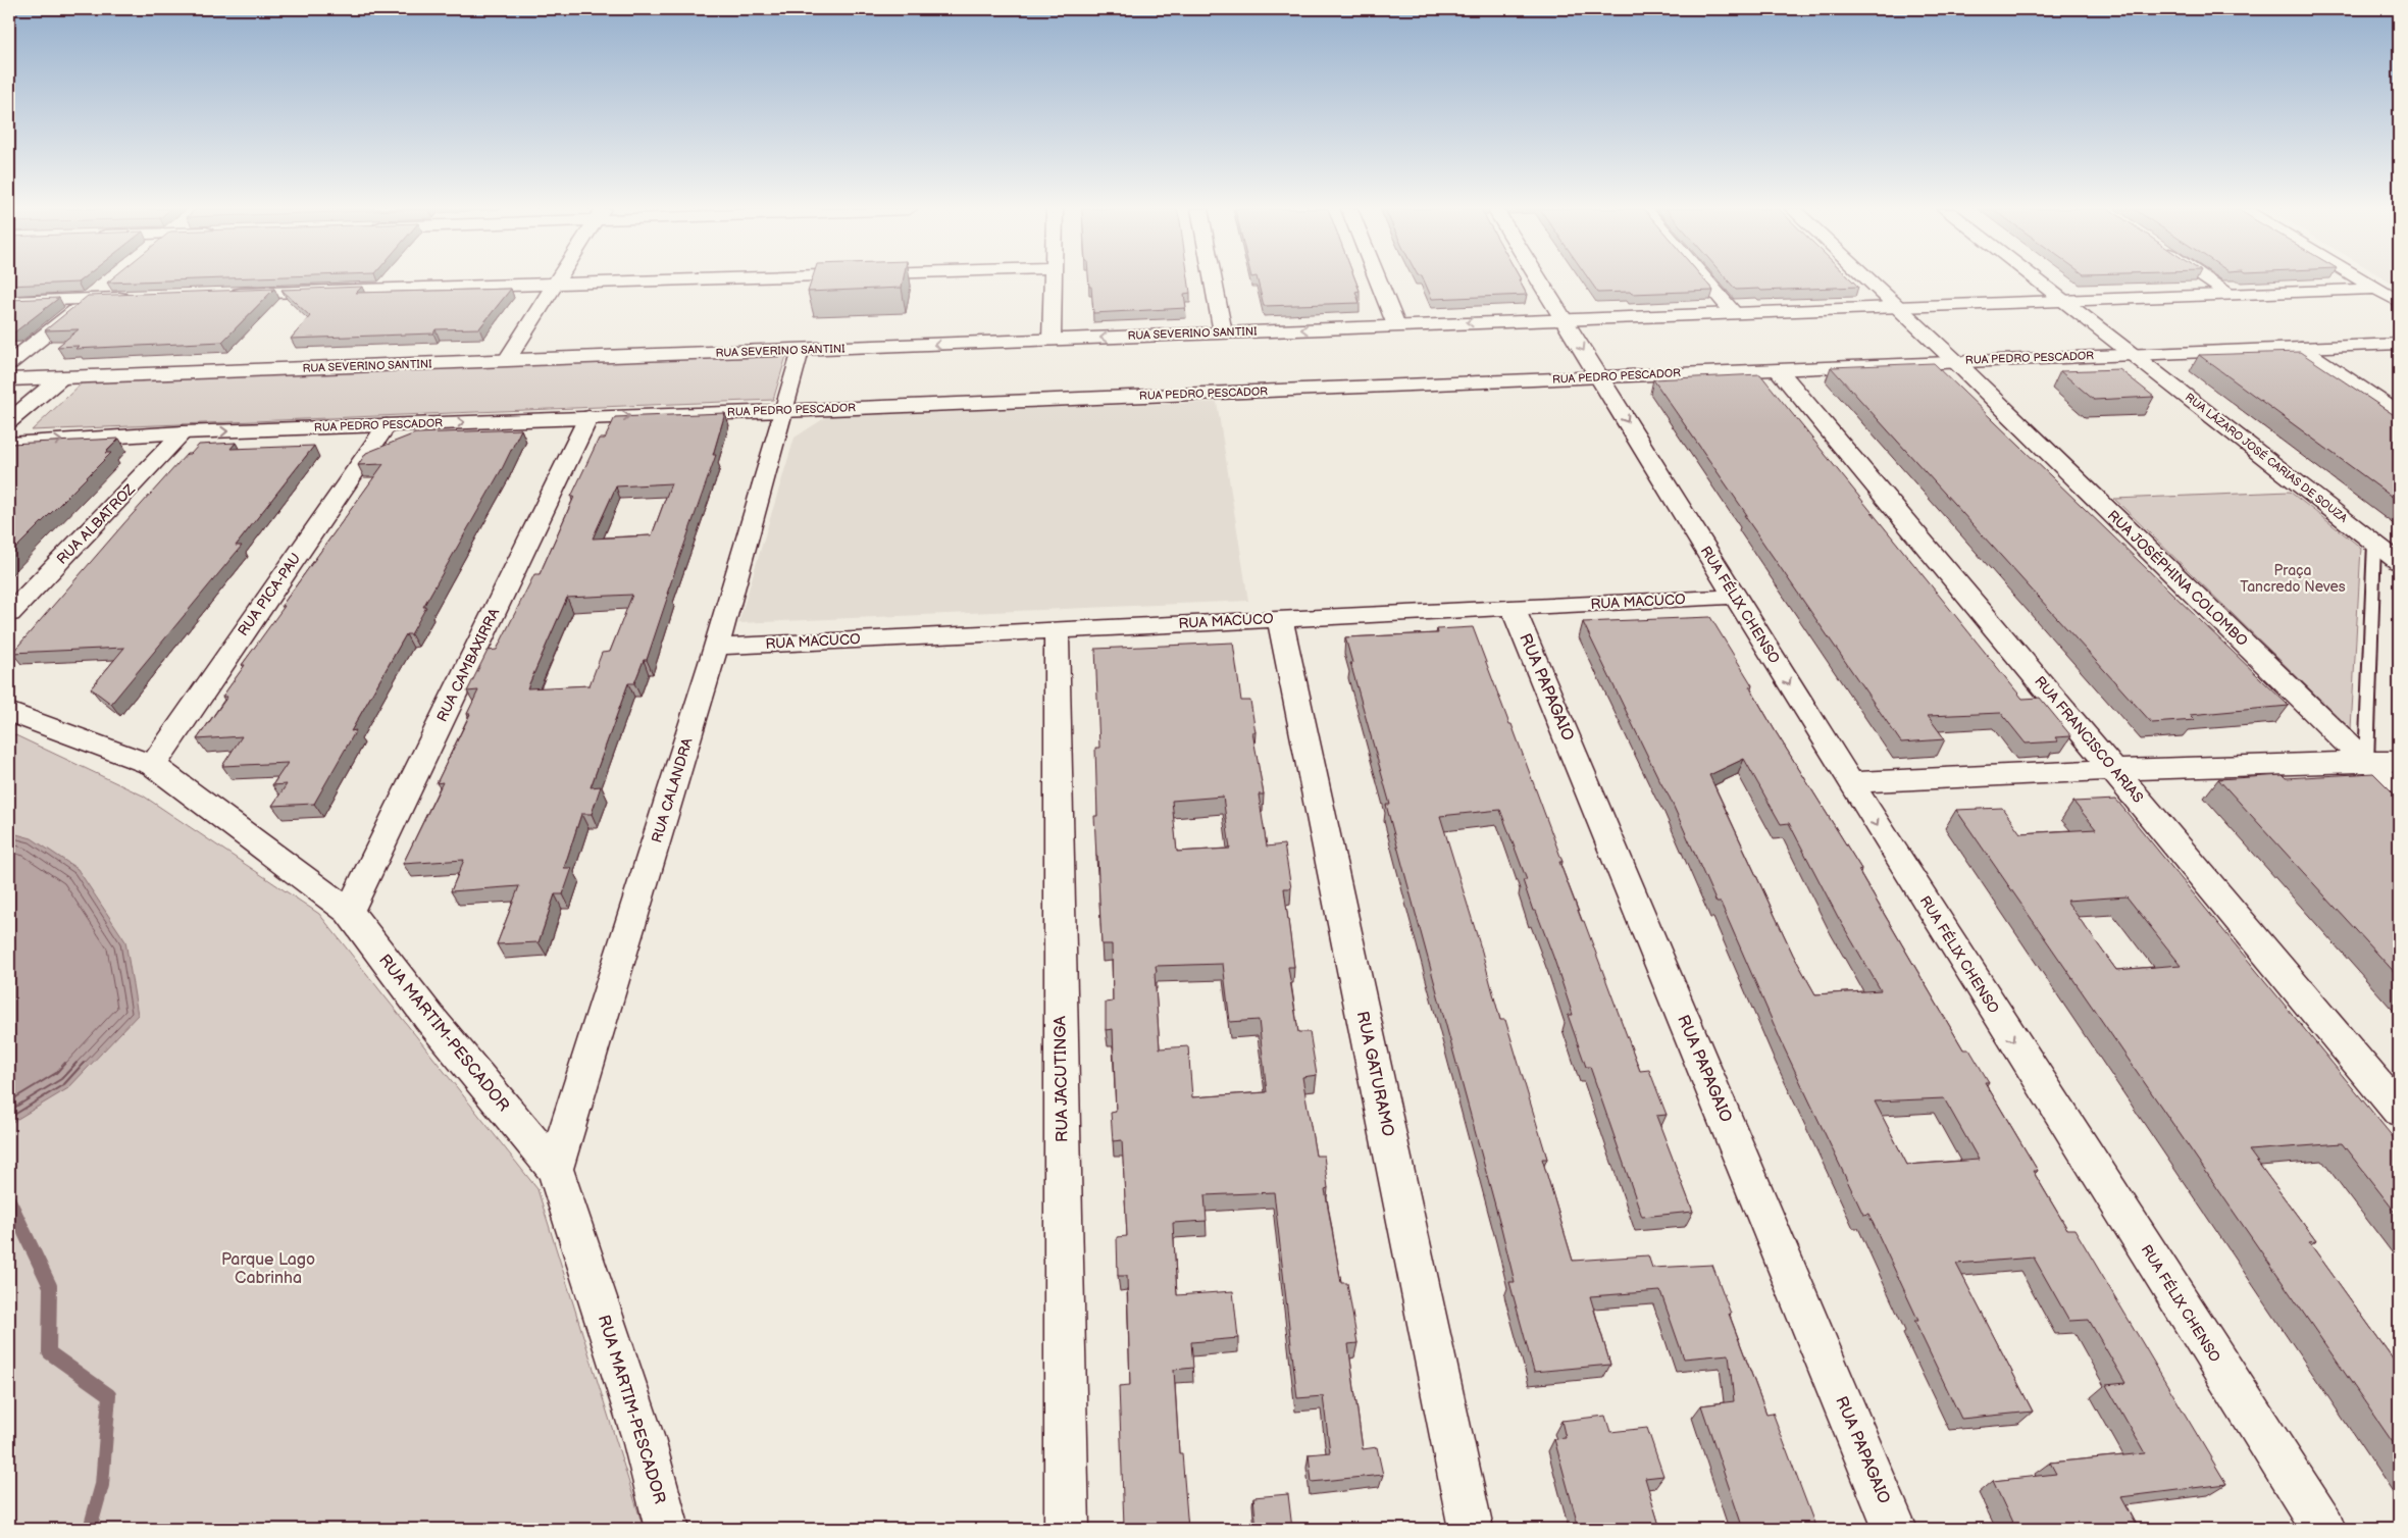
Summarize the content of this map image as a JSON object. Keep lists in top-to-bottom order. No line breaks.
{"streets":{"street":["RUA SEVERINO SANTINI","RUA PEDRO PESCADOR","RUA LÁZARO JOSÉ CARIAS DE SOUZA","RUA ALBATROZ","RUA JOSÉPHINA COLOMBO","RUA PICA-PAU","RUA MACUCO","RUA FÉLIX CHENSO","RUA CAMBAXIRRA","RUA PAPAGAIO","RUA FRANCISCO ARIAS","RUA CALANDRA","RUA MARTIM-PESCADOR","RUA GATURAMO","RUA JACUTINGA"]},"crossings":[["RUA SEVERINO SANTINI","RUA LÁZARO JOSÉ CARIAS DE SOUZA"],["RUA SEVERINO SANTINI","RUA JOSÉPHINA COLOMBO"],["RUA SEVERINO SANTINI","RUA FÉLIX CHENSO"],["RUA SEVERINO SANTINI","RUA CALANDRA"],["RUA PEDRO PESCADOR","RUA LÁZARO JOSÉ CARIAS DE SOUZA"],["RUA PEDRO PESCADOR","RUA ALBATROZ"],["RUA PEDRO PESCADOR","RUA JOSÉPHINA COLOMBO"],["RUA PEDRO PESCADOR","RUA PICA-PAU"],["RUA PEDRO PESCADOR","RUA FÉLIX CHENSO"],["RUA PEDRO PESCADOR","RUA CAMBAXIRRA"],["RUA PEDRO PESCADOR","RUA FRANCISCO ARIAS"],["RUA PEDRO PESCADOR","RUA CALANDRA"],["RUA PICA-PAU","RUA MARTIM-PESCADOR"],["RUA MACUCO","RUA FÉLIX CHENSO"],["RUA MACUCO","RUA PAPAGAIO"],["RUA MACUCO","RUA CALANDRA"],["RUA MACUCO","RUA GATURAMO"],["RUA MACUCO","RUA JACUTINGA"],["RUA CAMBAXIRRA","RUA MARTIM-PESCADOR"],["RUA CALANDRA","RUA MARTIM-PESCADOR"]],"one_way":["RUA FÉLIX CHENSO"],"parks":["Praça Tancredo Neves","Parque Lago Cabrinha"]}
